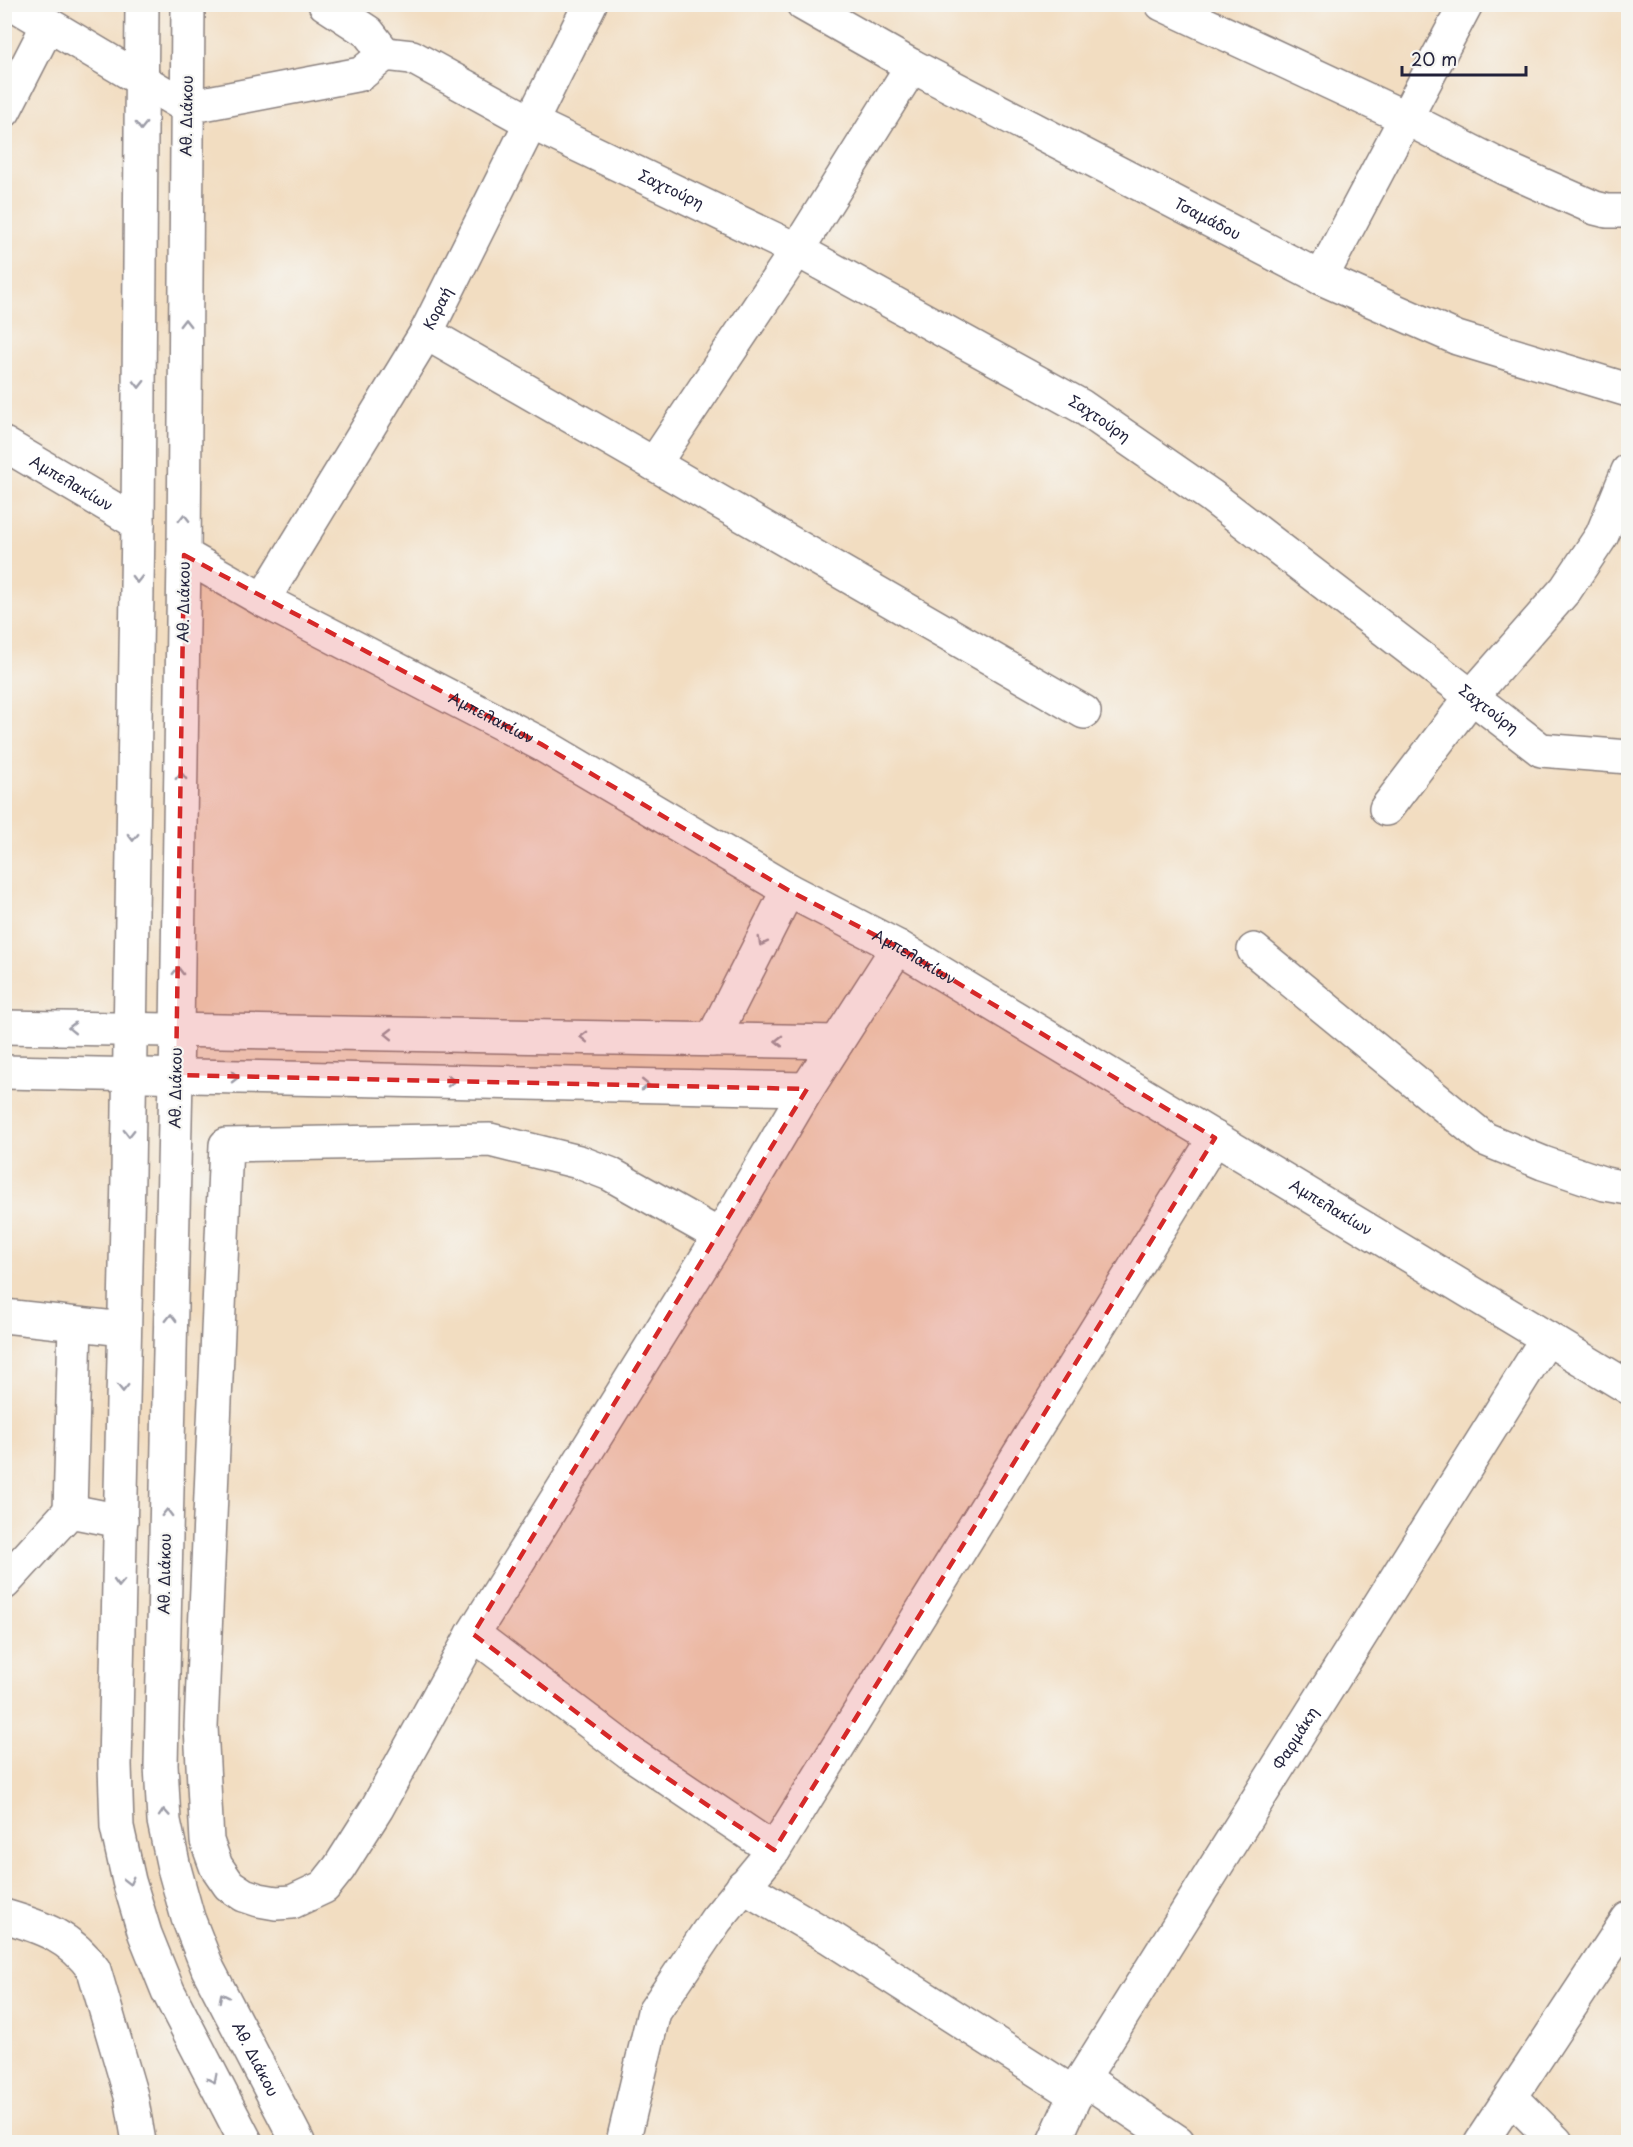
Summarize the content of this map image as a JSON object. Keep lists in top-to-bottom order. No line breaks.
{"streets":{"street":["Αθ. Διάκου","Σαχτούρη","Τσαμάδου","Κοραή","Αμπελακίων","Φαρμάκη"]},"crossings":[["Αθ. Διάκου","Αμπελακίων"],["Σαχτούρη","Κοραή"],["Κοραή","Αμπελακίων"],["Αμπελακίων","Φαρμάκη"]],"scale_bar":"20 m"}
